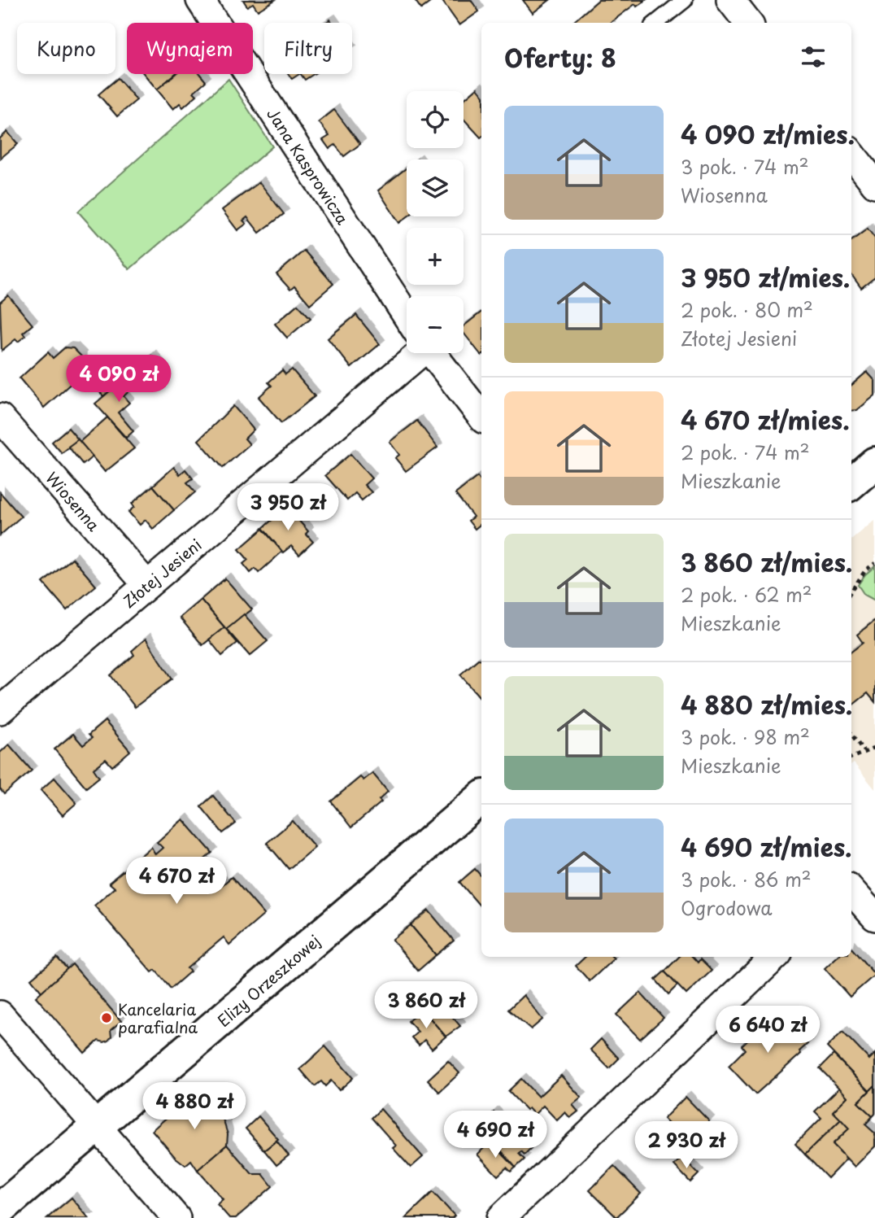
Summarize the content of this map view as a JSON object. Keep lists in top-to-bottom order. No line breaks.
{"streets":{"street":["Jana Kasprowicza","Wiosenna","Złotej Jesieni","Elizy Orzeszkowej"]},"crossings":[["Wiosenna","Złotej Jesieni"]],"places":["Kancelaria parafialna"],"page":{"chip":["Kupno","Wynajem","Filtry"],"heading":"Oferty: 8","map_buttons":["+","−"],"list":[{"name":"4 090 zł/mies.","note":"3 pok. · 74 m² · Wiosenna"},{"name":"3 950 zł/mies.","note":"2 pok. · 80 m² · Złotej Jesieni"},{"name":"4 670 zł/mies.","note":"2 pok. · 74 m² · Mieszkanie"},{"name":"3 860 zł/mies.","note":"2 pok. · 62 m² · Mieszkanie"},{"name":"4 880 zł/mies.","note":"3 pok. · 98 m² · Mieszkanie"},{"name":"4 690 zł/mies.","note":"3 pok. · 86 m² · Ogrodowa"}],"price":["4 090 zł","3 950 zł","4 670 zł","3 860 zł","6 640 zł","4 880 zł","4 690 zł","2 930 zł"]}}
